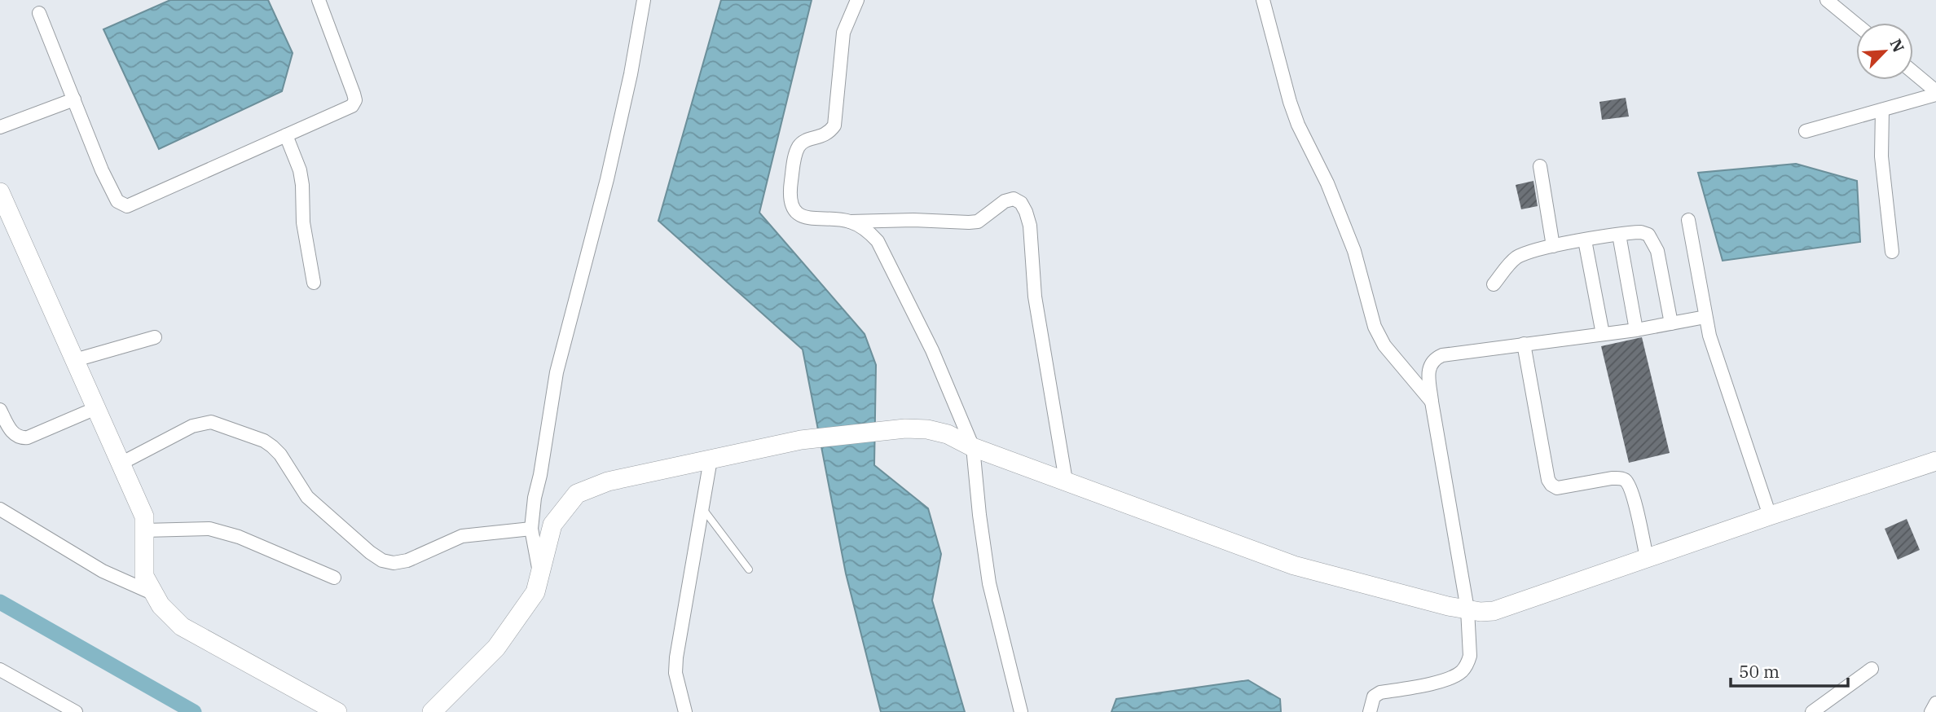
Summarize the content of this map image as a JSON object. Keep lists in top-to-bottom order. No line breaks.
{"scale_bar":"50 m","north":"top right"}
